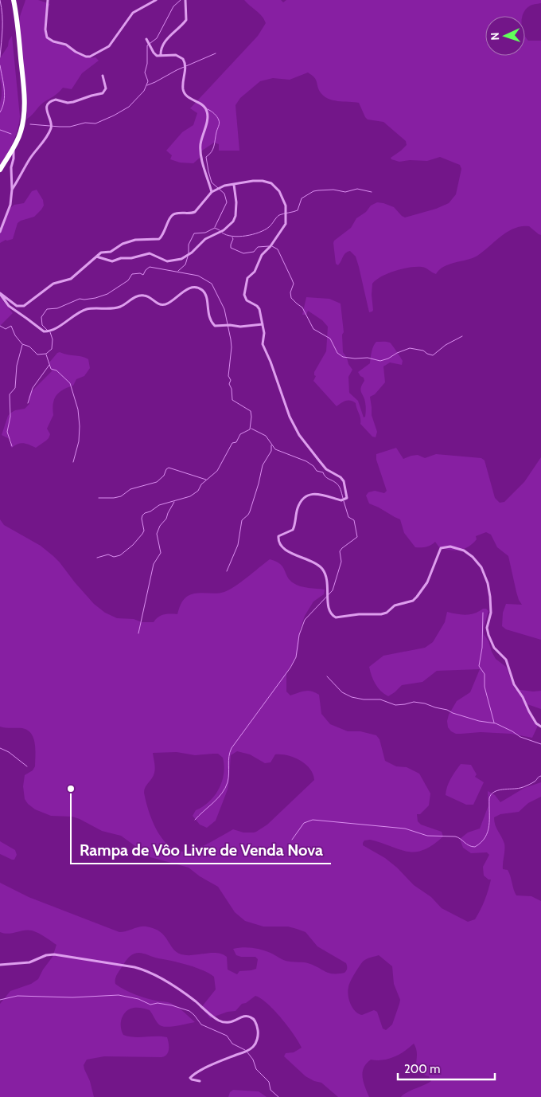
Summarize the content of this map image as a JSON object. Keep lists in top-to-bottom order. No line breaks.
{"places":["Rampa de Vôo Livre de Venda Nova"],"scale_bar":"200 m","north":"left"}
